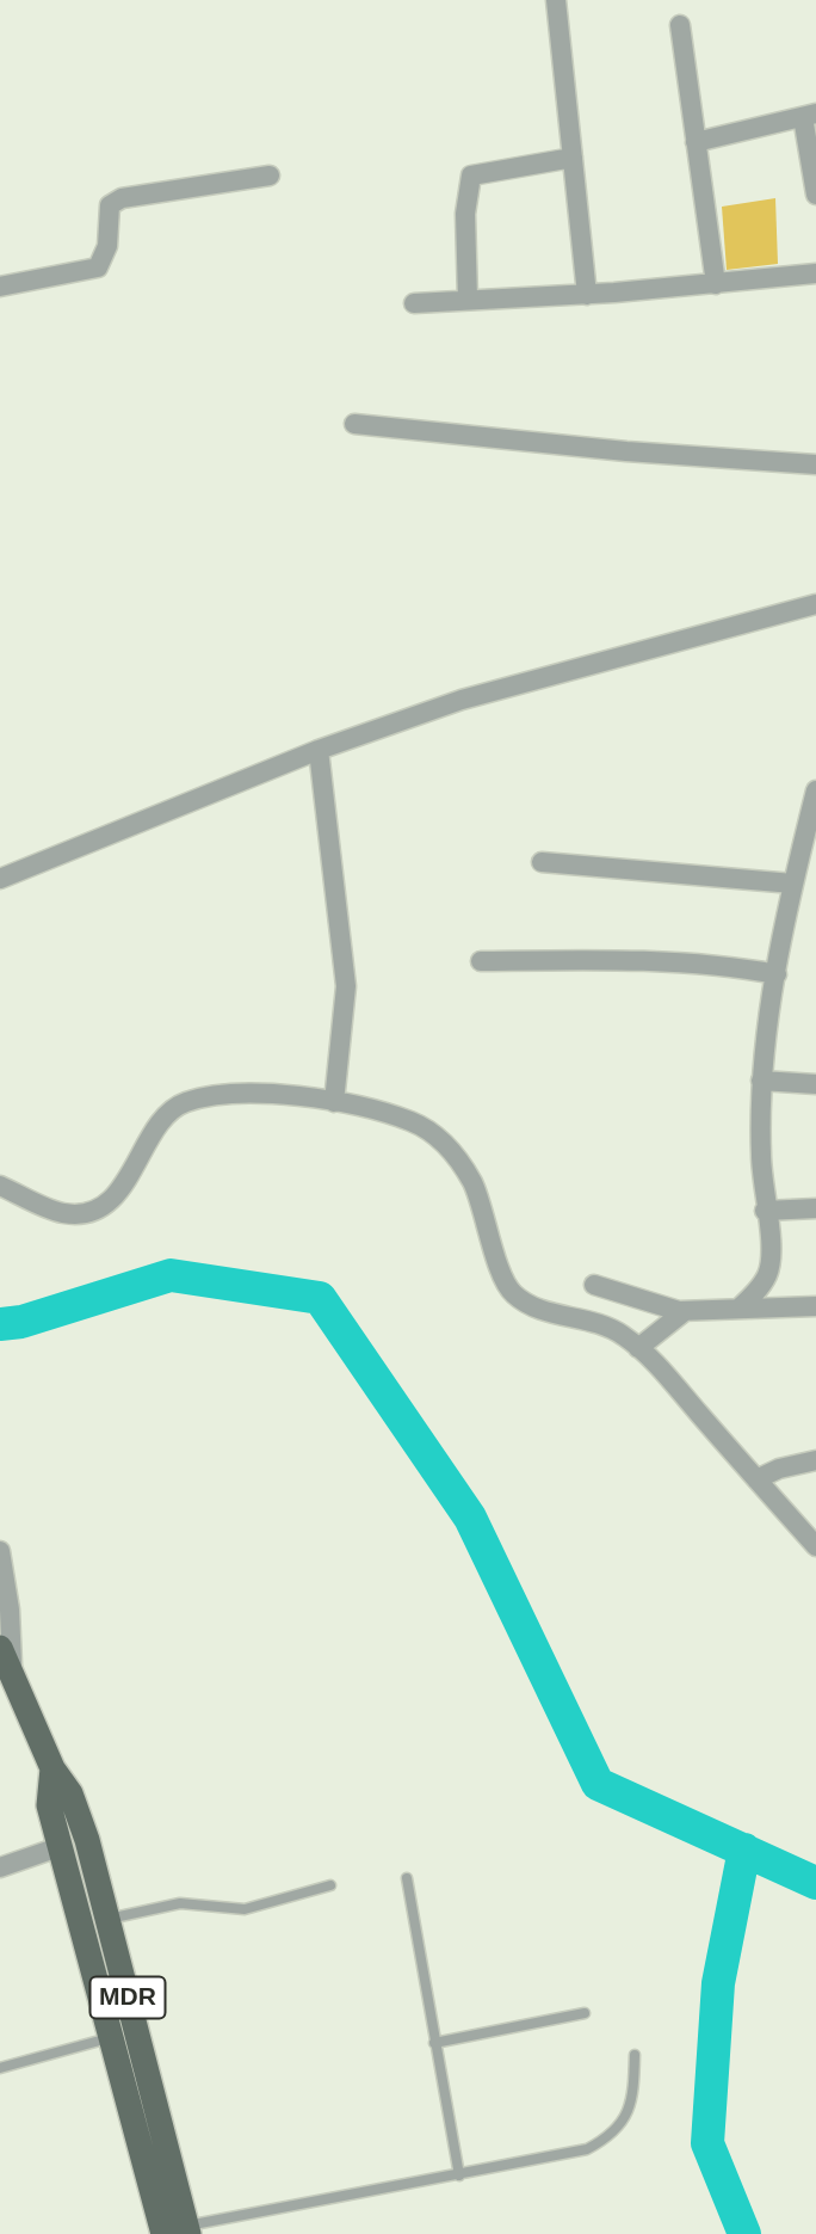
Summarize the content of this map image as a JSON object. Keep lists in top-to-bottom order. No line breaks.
{"streets":{"main road":["MDR"]}}
